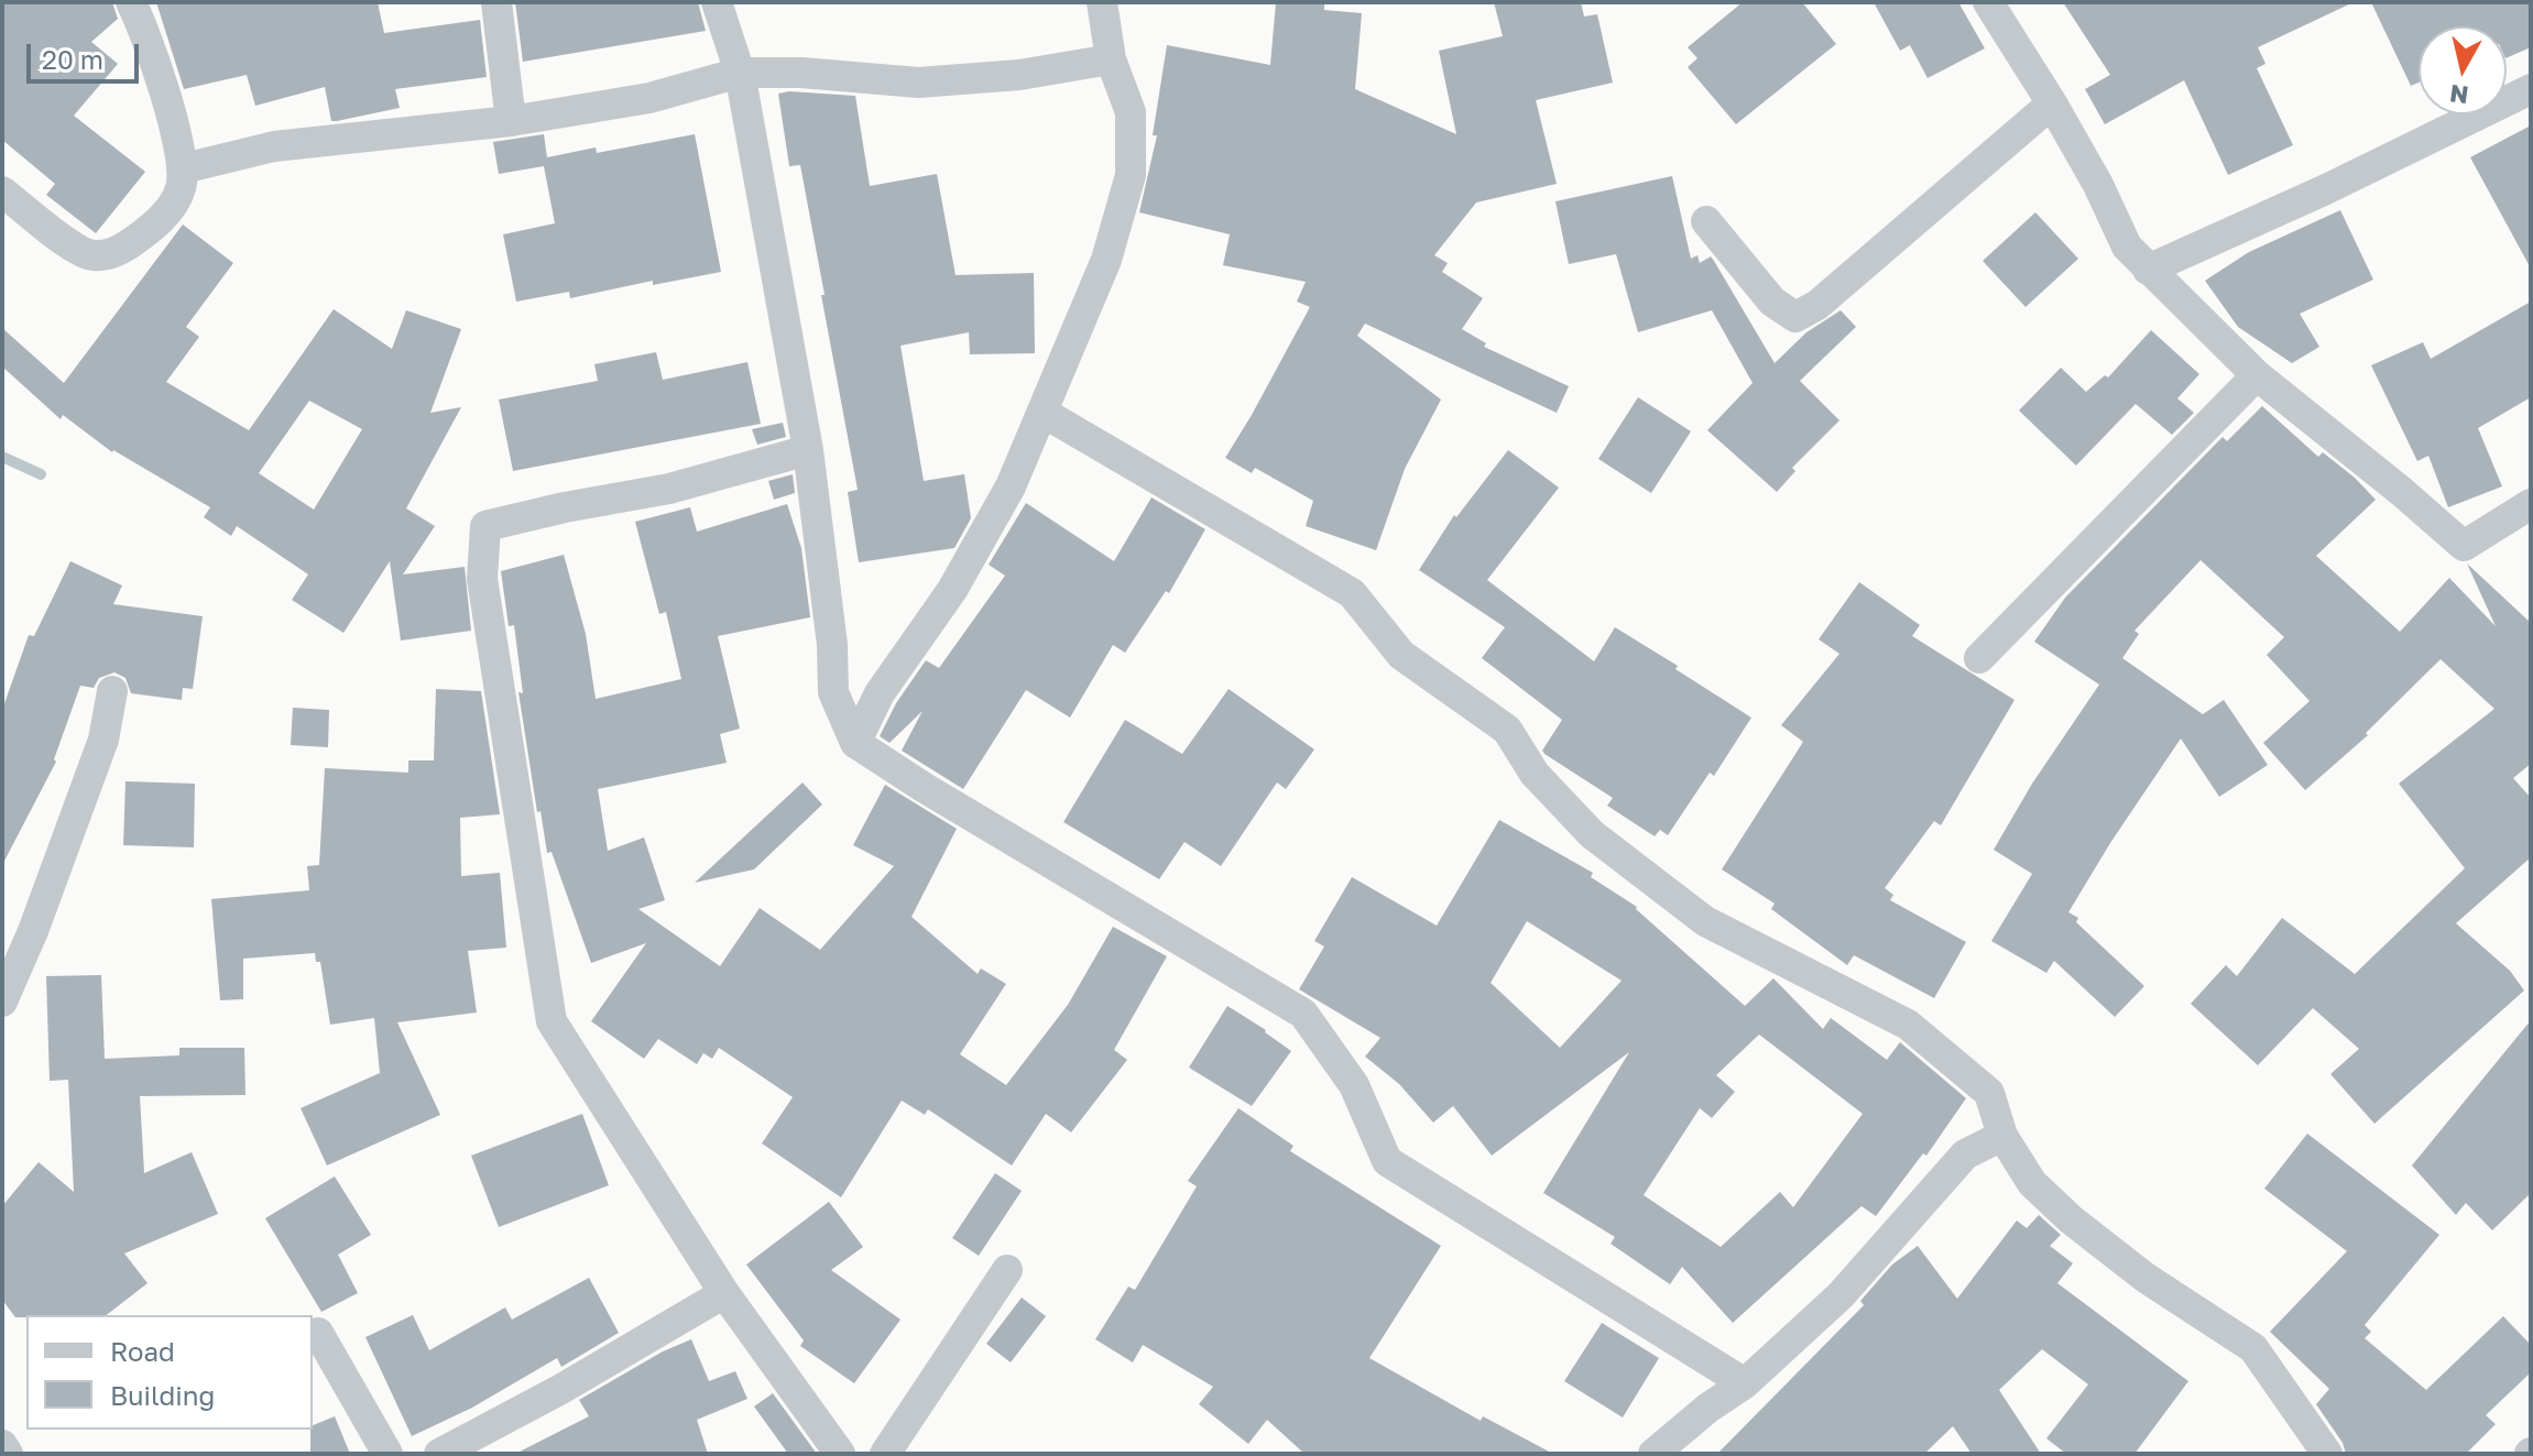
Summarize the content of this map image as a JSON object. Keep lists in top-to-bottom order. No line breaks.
{"legend":["Road","Building"],"scale_bar":"20 m","north":"bottom"}
